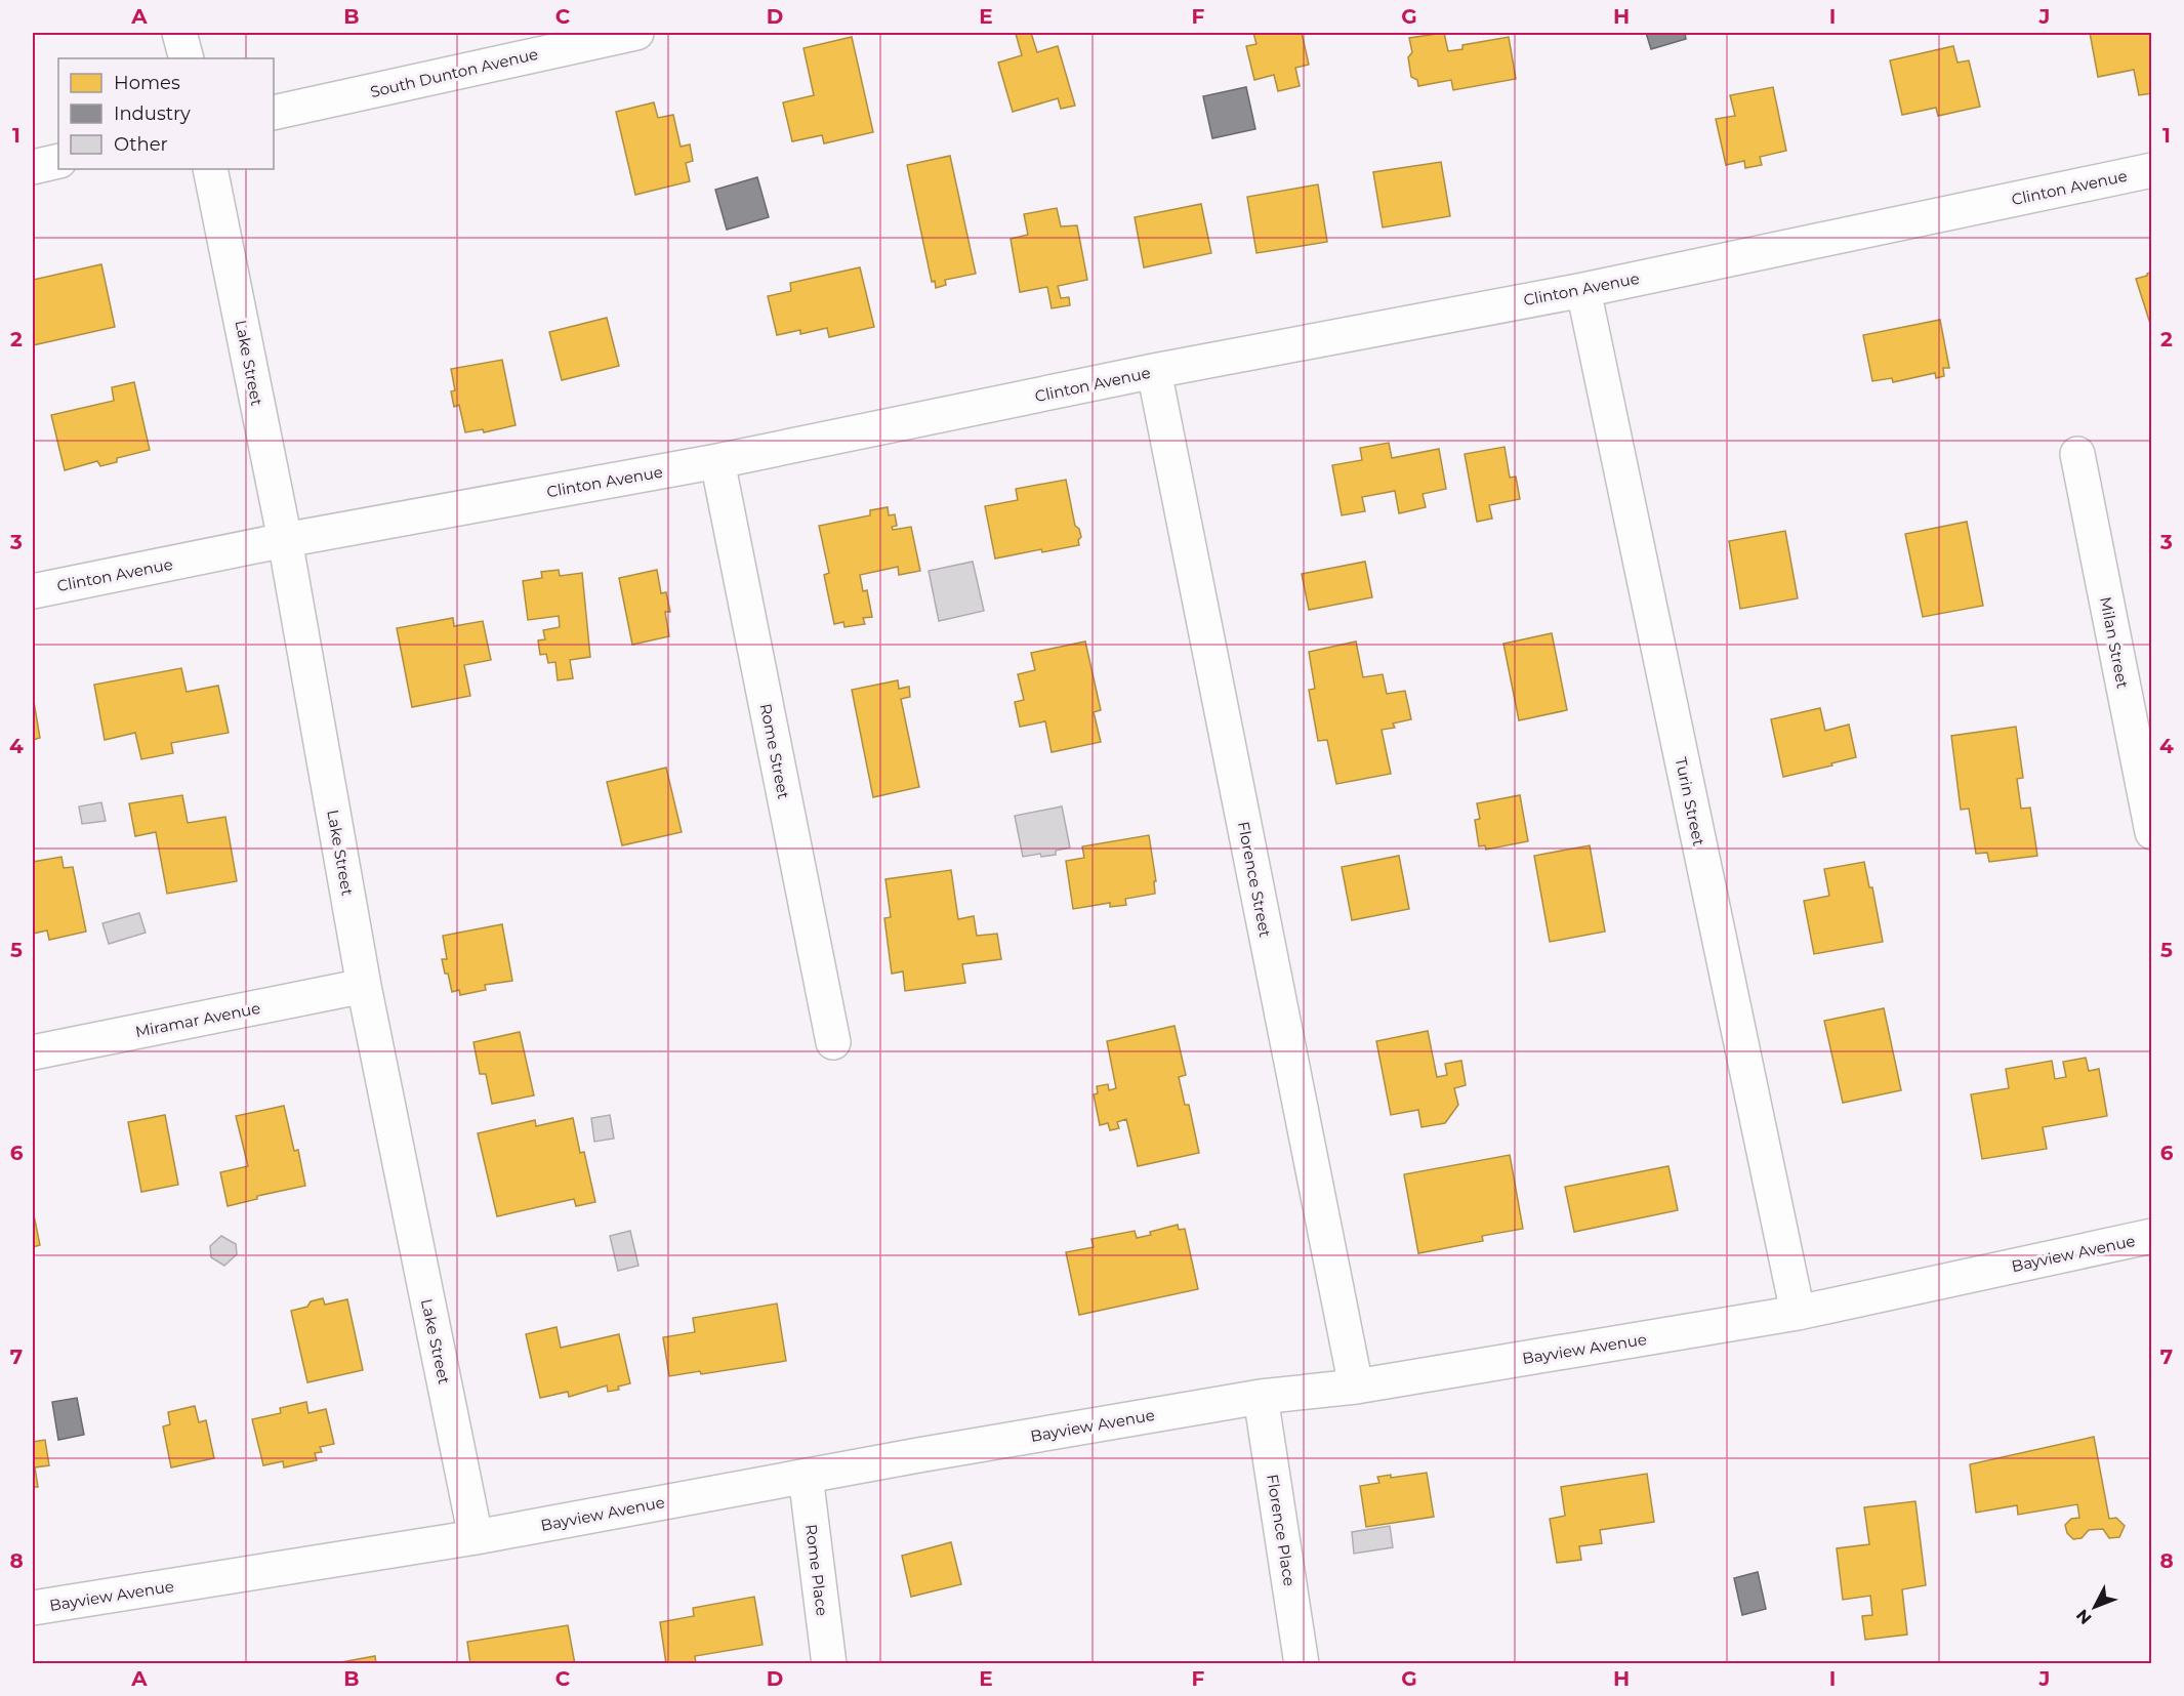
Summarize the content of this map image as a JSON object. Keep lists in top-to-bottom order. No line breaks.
{"streets":{"street":["South Dunton Avenue","Clinton Avenue","Lake Street","Milan Street","Rome Street","Turin Street","Florence Street","Miramar Avenue","Bayview Avenue","Florence Place","Rome Place"]},"crossings":[["Clinton Avenue","Lake Street"],["Clinton Avenue","Rome Street"],["Clinton Avenue","Turin Street"],["Clinton Avenue","Florence Street"],["Lake Street","Miramar Avenue"],["Lake Street","Bayview Avenue"],["Turin Street","Bayview Avenue"],["Florence Street","Bayview Avenue"],["Bayview Avenue","Florence Place"],["Bayview Avenue","Rome Place"]],"legend":["Homes","Industry","Other"],"north":"bottom left","grid":{"columns":["A","B","C","D","E","F","G","H","I","J"],"rows":["1","2","3","4","5","6","7","8"]}}
